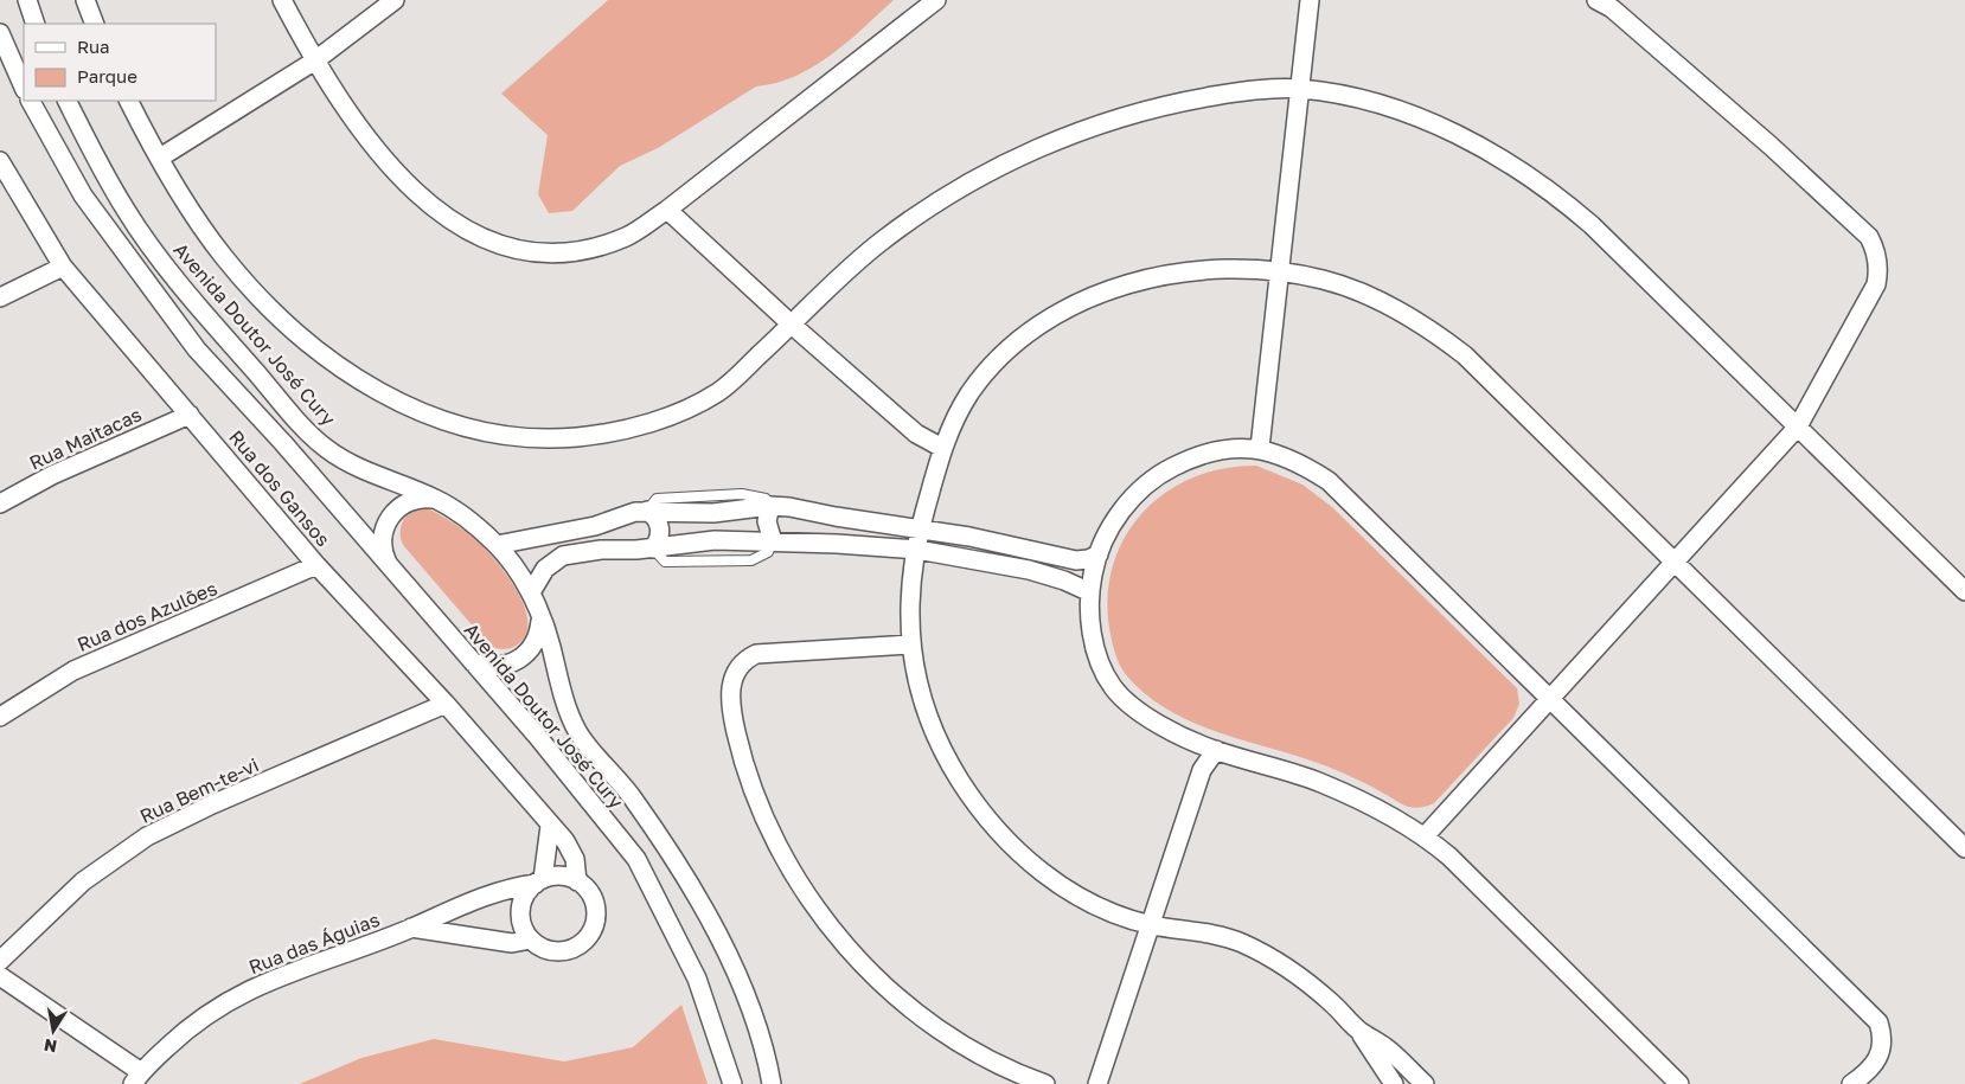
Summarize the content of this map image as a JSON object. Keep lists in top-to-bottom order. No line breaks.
{"streets":{"street":["Avenida Doutor José Cury","Rua Maitacas","Rua dos Gansos","Rua dos Azulões","Rua Bem-te-vi","Rua das Águias"]},"crossings":[["Rua Maitacas","Rua dos Gansos"],["Rua dos Gansos","Rua dos Azulões"],["Rua dos Gansos","Rua Bem-te-vi"],["Rua dos Gansos","Rua das Águias"]],"legend":["Rua","Parque"],"north":"bottom"}
